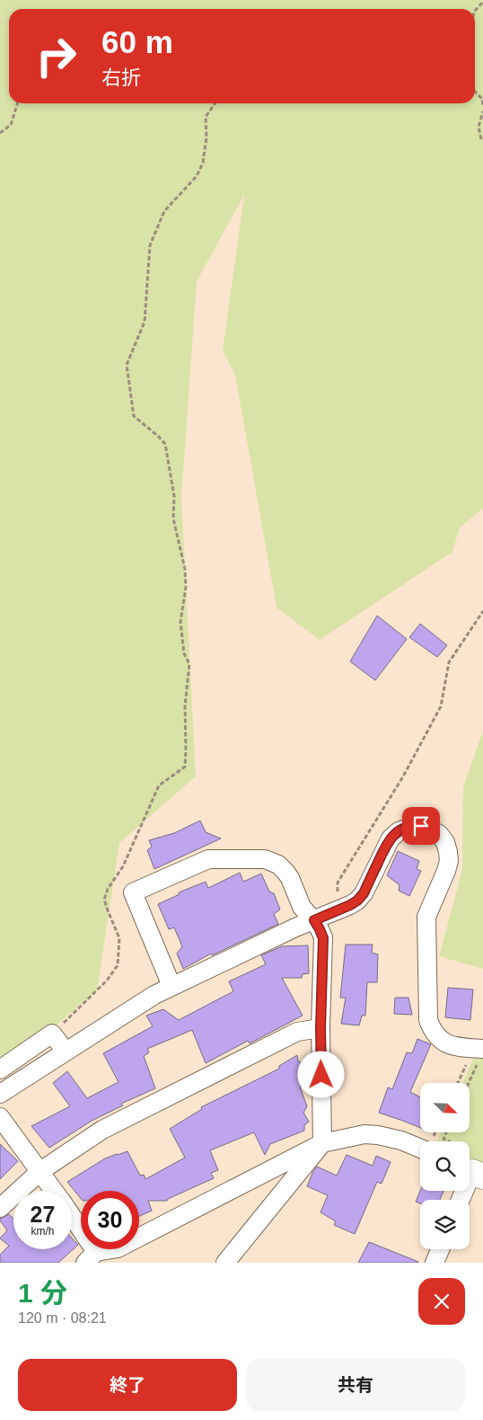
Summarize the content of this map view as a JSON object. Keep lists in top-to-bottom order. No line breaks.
{"north":"bottom right","page":{"turn":["60 m","右折"],"speed":"27 km/h","limit":"30","heading":["1 分","120 m · 08:21"],"buttons":["終了","共有"]}}
